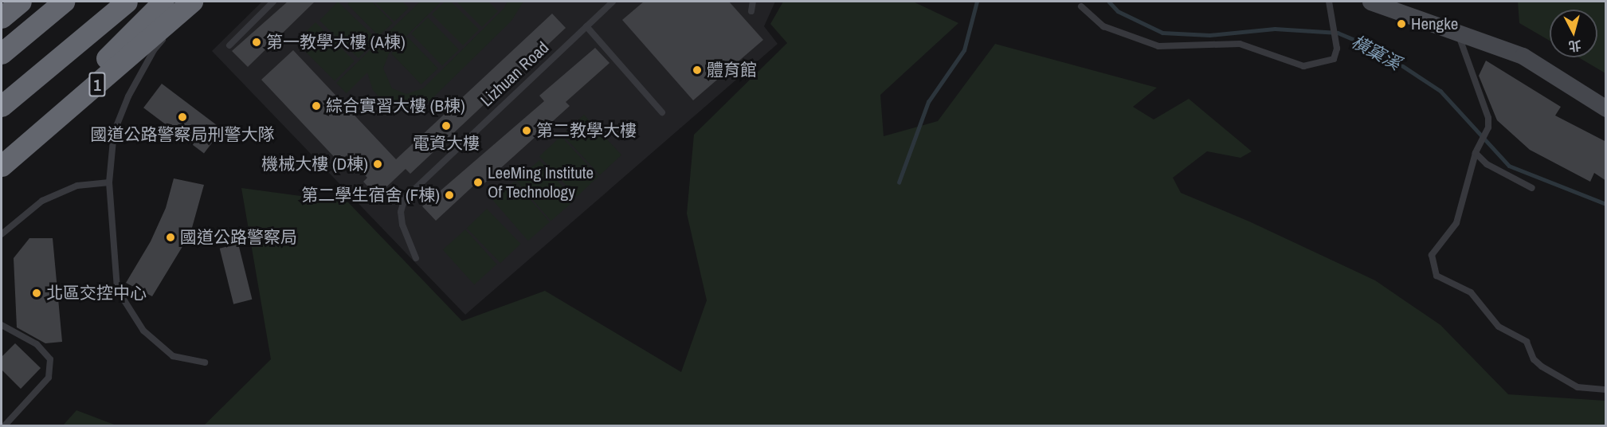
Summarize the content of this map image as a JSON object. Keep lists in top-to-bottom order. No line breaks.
{"streets":{"highway":["1"],"lane":["Lizhuan Road"]},"water":["橫窠溪"],"places":["Hengke","第一教學大樓 (A棟)","體育館","綜合實習大樓 (B棟)","國道公路警察局刑警大隊","電資大樓","第二教學大樓","機械大樓 (D棟)","LeeMing Institute Of Technology","第二學生宿舍 (F棟)","國道公路警察局","北區交控中心"],"north":"bottom"}
